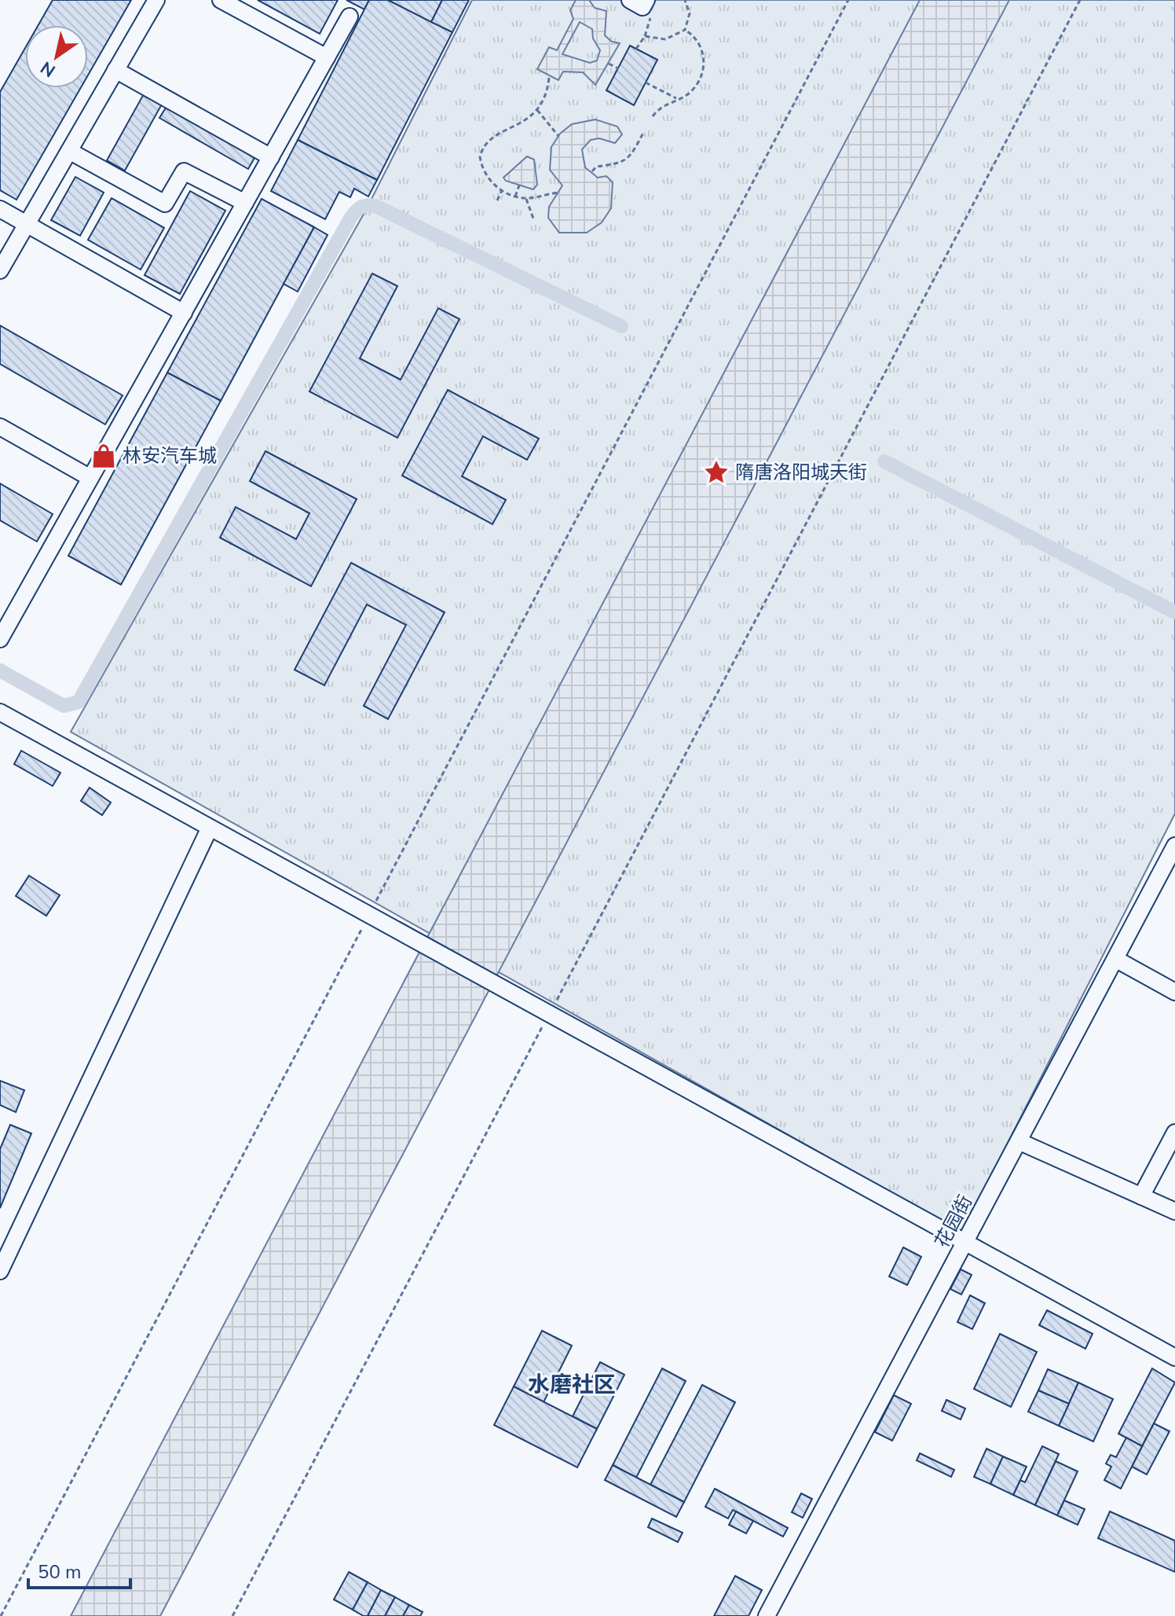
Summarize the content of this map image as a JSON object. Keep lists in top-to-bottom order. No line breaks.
{"streets":{"street":["花园街"]},"districts":["水磨社区"],"places":{"shop":["林安汽车城"],"place":["隋唐洛阳城天街"]},"scale_bar":"50 m","north":"bottom left"}
